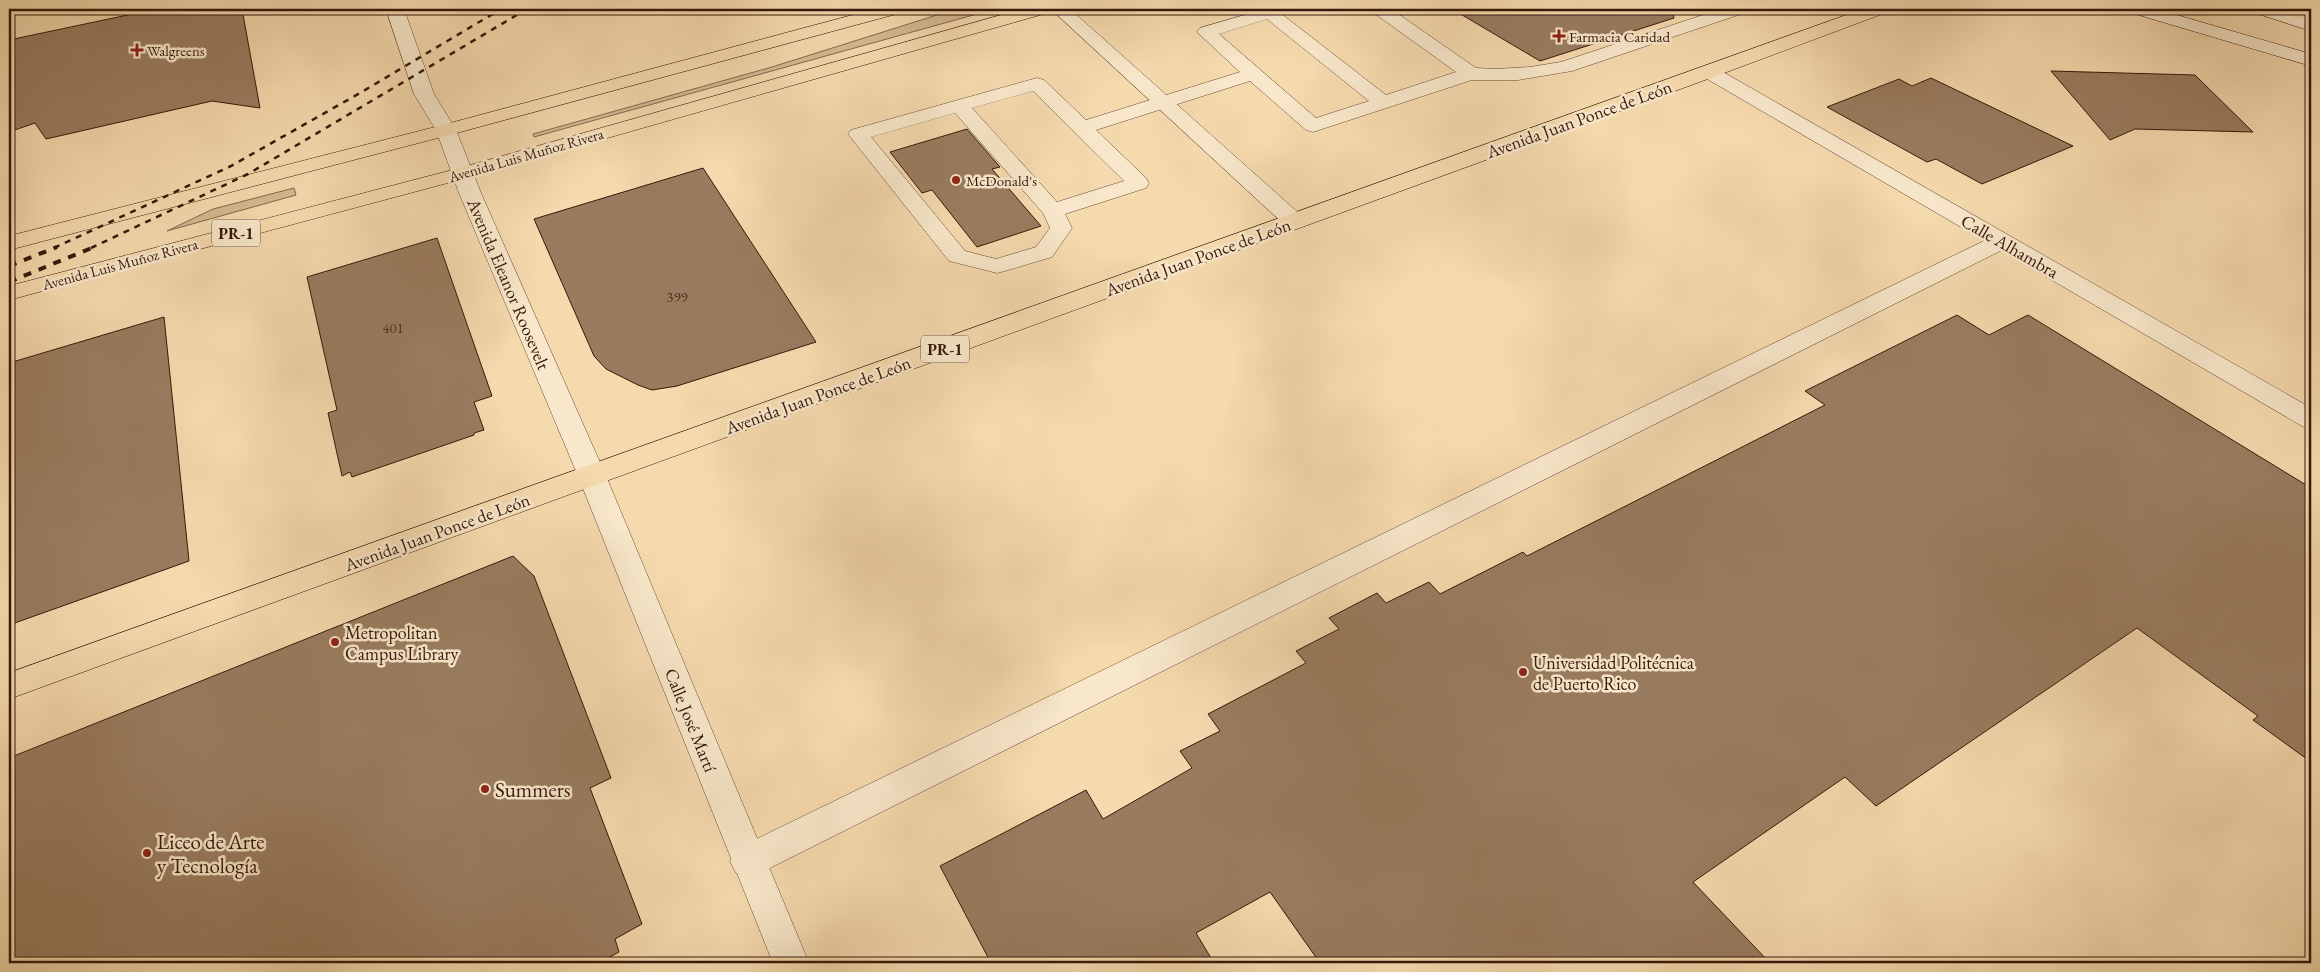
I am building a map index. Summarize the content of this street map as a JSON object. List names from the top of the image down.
{
  "streets": {
    "main road": ["Avenida Juan Ponce de León", "Avenida Luis Muñoz Rivera", "PR-1"],
    "street": ["Calle Alhambra", "Avenida Eleanor Roosevelt", "Calle José Martí"]
  },
  "crossings": [
    ["Avenida Juan Ponce de León", "Calle Alhambra"],
    ["Avenida Juan Ponce de León", "Avenida Eleanor Roosevelt"],
    ["Avenida Juan Ponce de León", "Calle José Martí"],
    ["Avenida Luis Muñoz Rivera", "Avenida Eleanor Roosevelt"],
    ["Avenida Eleanor Roosevelt", "Calle José Martí"]
  ],
  "places": {
    "health": ["Farmacia Caridad", "Walgreens"],
    "other": [
      "McDonald's",
      "Metropolitan Campus Library",
      "Universidad Politécnica de Puerto Rico",
      "Summers",
      "Liceo de Arte y Tecnología"
    ]
  },
  "house_numbers": ["399", "401"]
}
